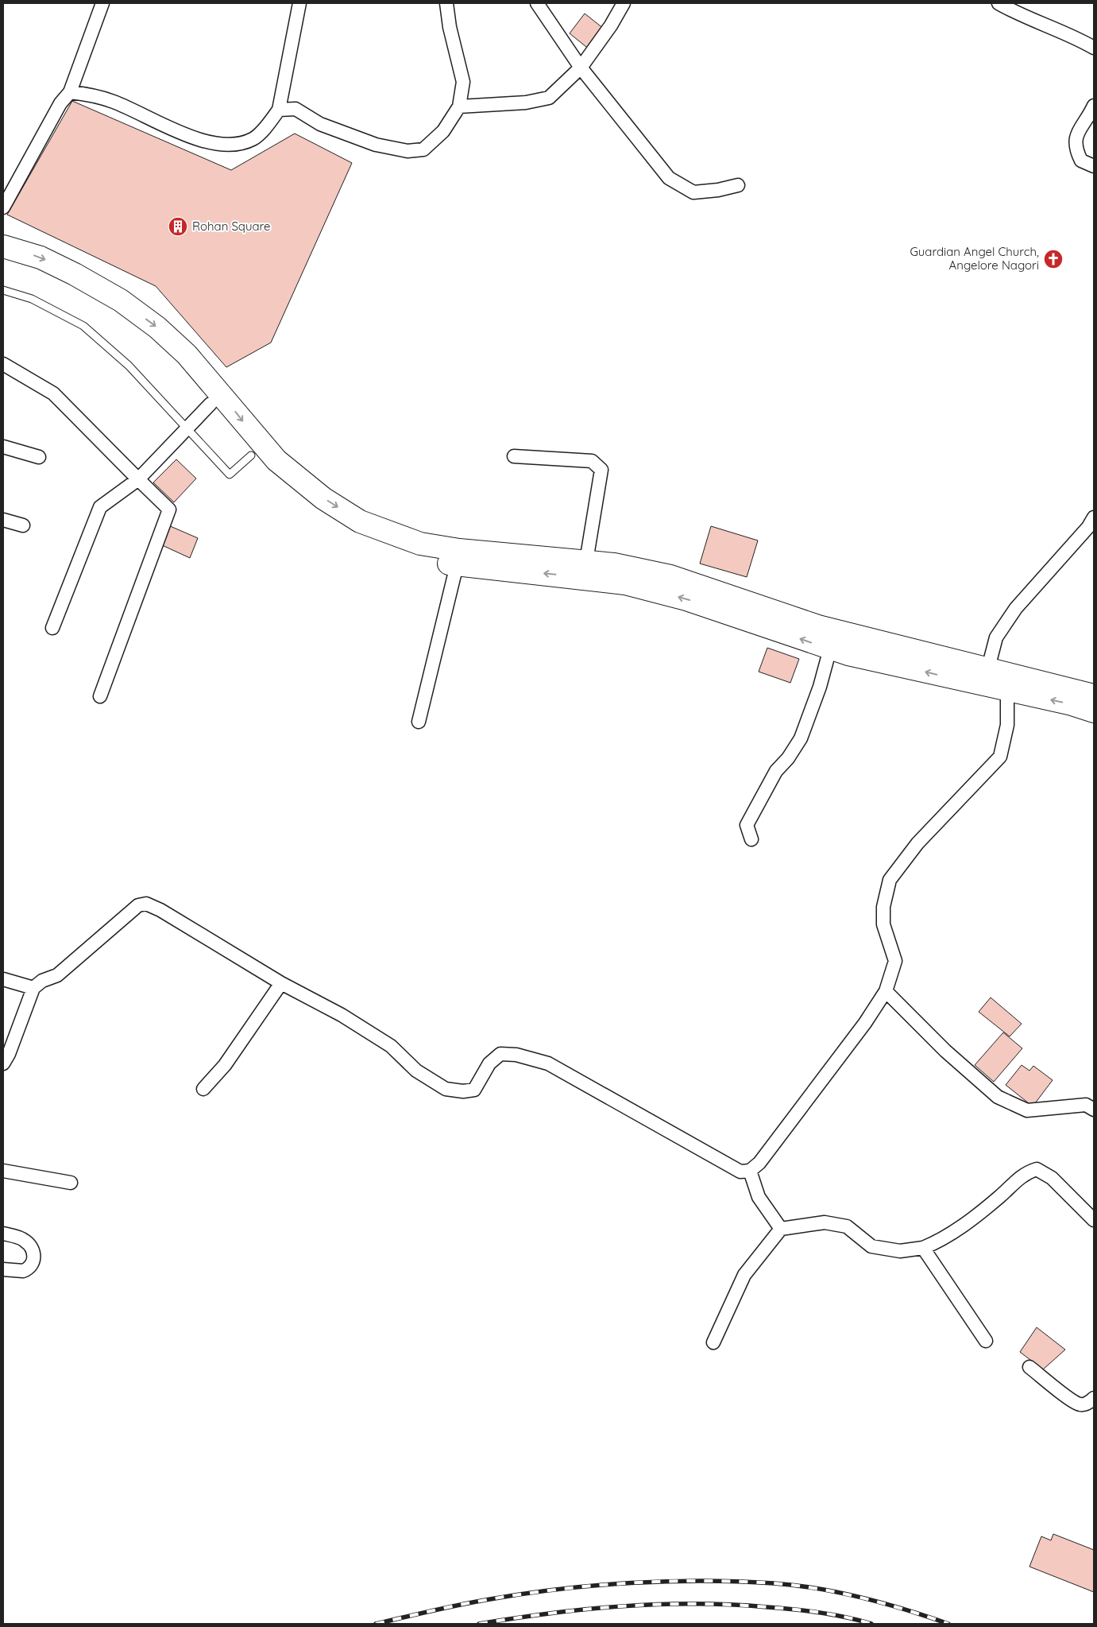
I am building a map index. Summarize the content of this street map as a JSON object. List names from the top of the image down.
{
  "places": {
    "building": ["Rohan Square"],
    "church": ["Guardian Angel Church, Angelore Nagori"]
  }
}
